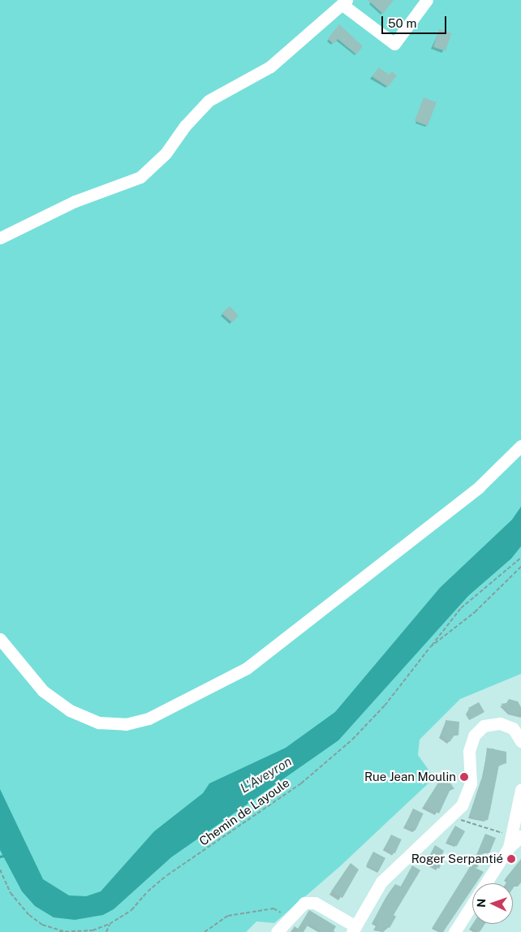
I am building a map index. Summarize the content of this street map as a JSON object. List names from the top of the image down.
{
  "streets": {
    "path": ["Chemin de Layoule"]
  },
  "water": ["L'Aveyron"],
  "places": ["Rue Jean Moulin", "Roger Serpantié"],
  "scale_bar": "50 m",
  "north": "left"
}
